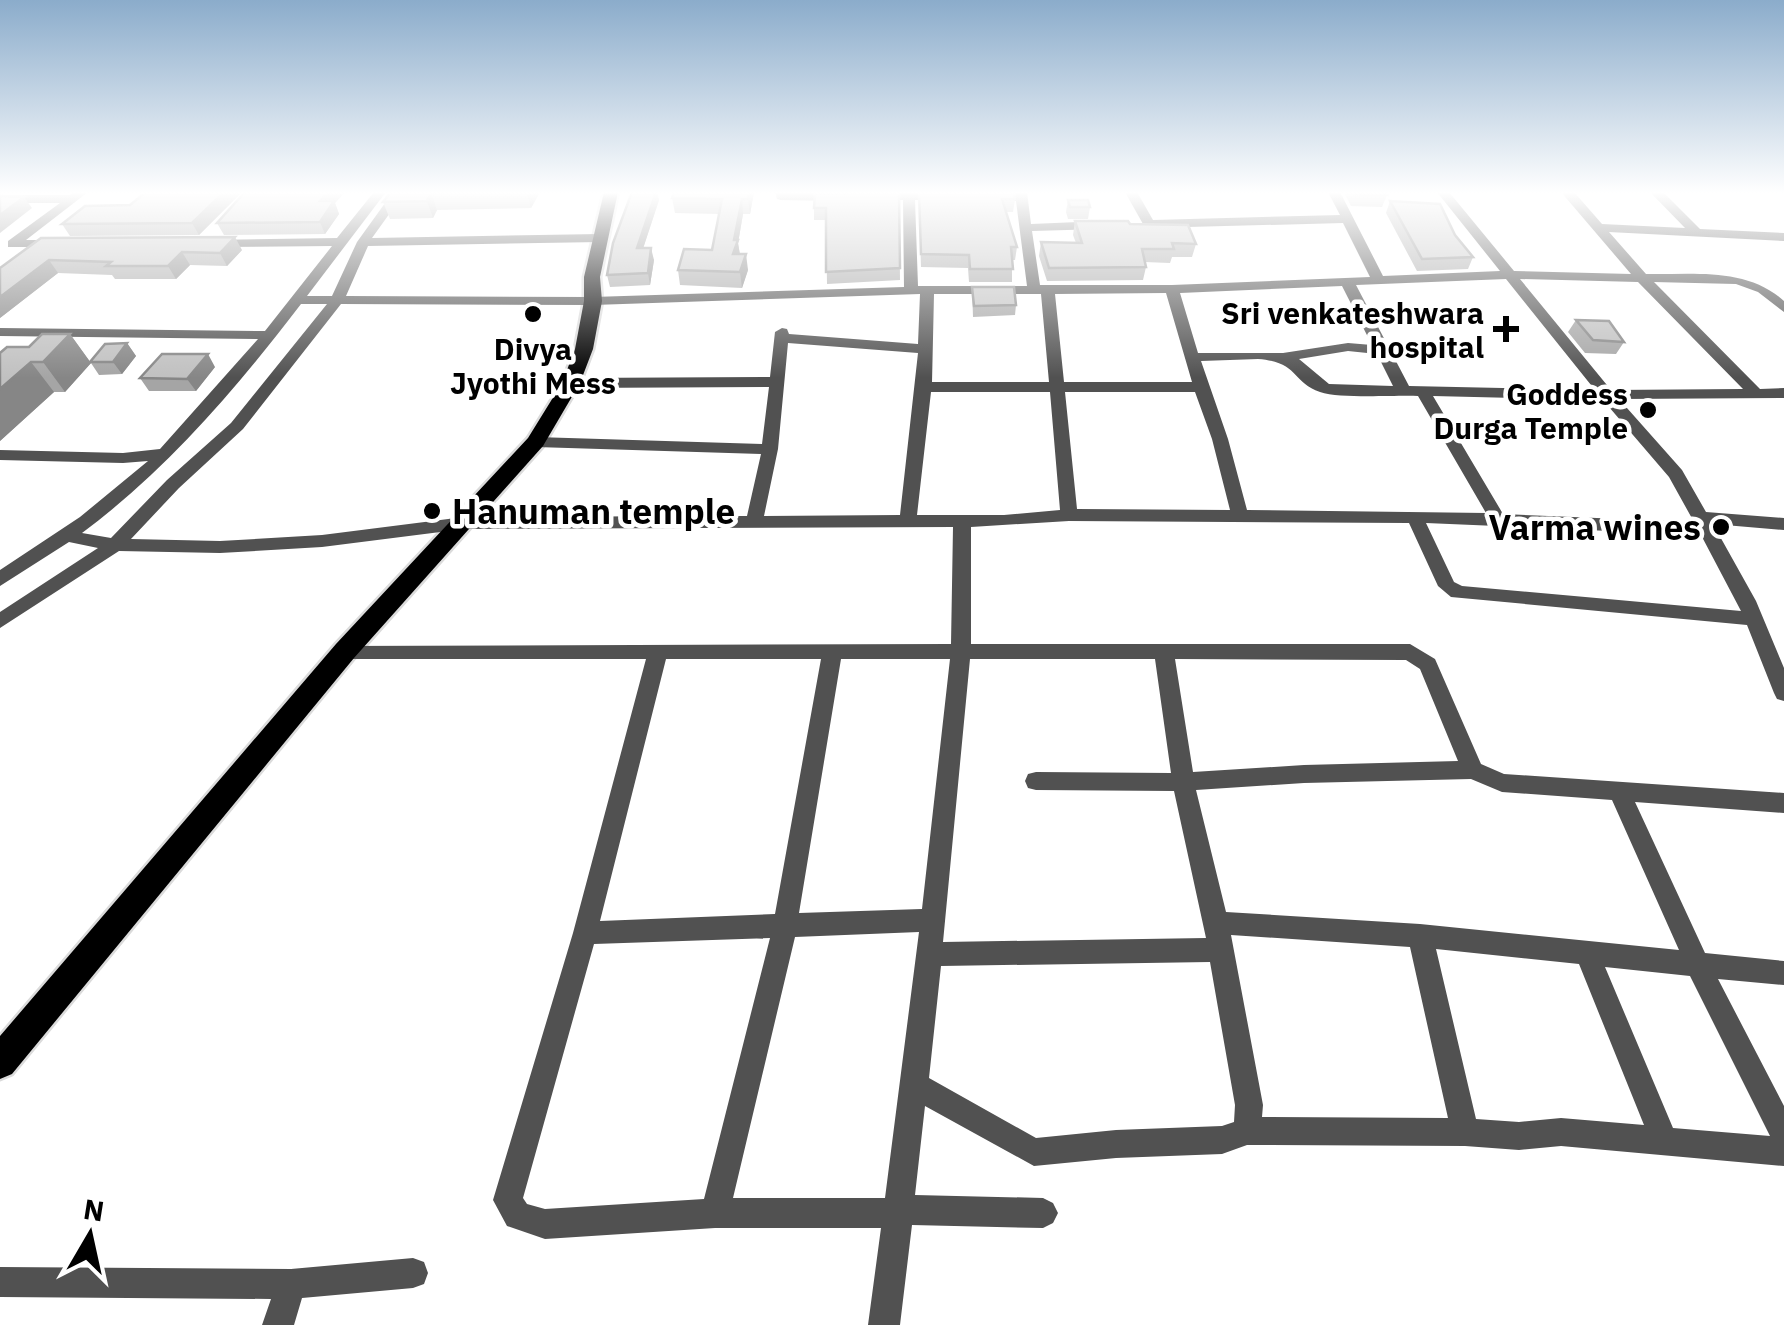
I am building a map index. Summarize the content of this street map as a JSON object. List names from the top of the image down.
{
  "places": {
    "other": [
      "Divya Jyothi Mess",
      "Goddess Durga Temple",
      "Hanuman temple",
      "Varma wines"
    ],
    "health": ["Sri venkateshwara hospital"]
  },
  "north": "top"
}
